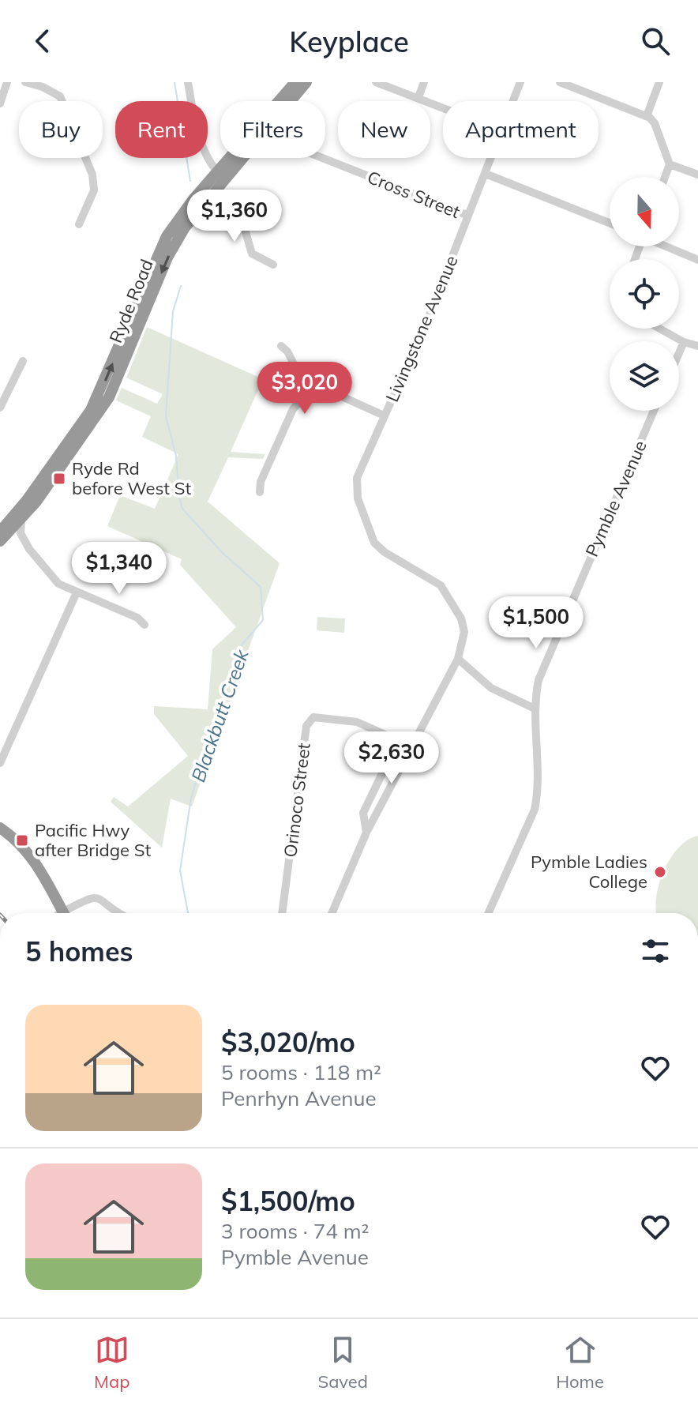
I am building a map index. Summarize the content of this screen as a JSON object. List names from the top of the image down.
{
  "streets": {
    "highway": ["Ryde Road"],
    "street": [
      "Cross Street",
      "Livingstone Avenue",
      "Pymble Avenue",
      "Orinoco Street"
    ]
  },
  "crossings": [
    ["Cross Street", "Livingstone Avenue"],
    ["Livingstone Avenue", "Orinoco Street"]
  ],
  "water": ["Blackbutt Creek"],
  "places": {
    "transit": ["Ryde Rd before West St", "Pacific Hwy after Bridge St"],
    "other": ["Pymble Ladies College"]
  },
  "north": "bottom",
  "page": {
    "header": "Keyplace",
    "chip": [
      "Buy",
      "Rent",
      "Filters",
      "New",
      "Apartment"
    ],
    "price": [
      "$1,360",
      "$3,020",
      "$1,340",
      "$1,500",
      "$2,630"
    ],
    "heading": "5 homes",
    "list": [
      {
        "name": "$3,020/mo",
        "note": "5 rooms · 118 m² · Penrhyn Avenue"
      },
      {
        "name": "$1,500/mo",
        "note": "3 rooms · 74 m² · Pymble Avenue"
      }
    ],
    "tabs": ["Map", "Saved", "Home"]
  }
}
